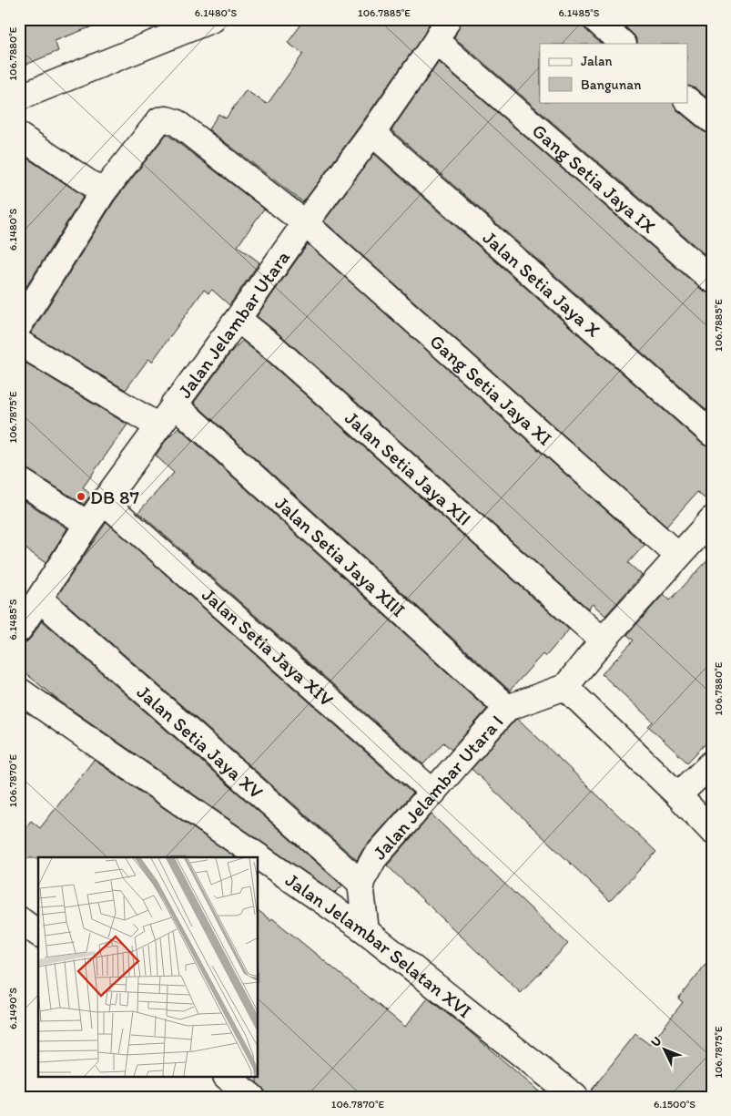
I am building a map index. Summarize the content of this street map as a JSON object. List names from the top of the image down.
{
  "streets": {
    "street": [
      "Gang Setia Jaya IX",
      "Jalan Setia Jaya X",
      "Jalan Jelambar Utara",
      "Gang Setia Jaya XI",
      "Jalan Setia Jaya XII",
      "Jalan Setia Jaya XIII",
      "Jalan Setia Jaya XIV",
      "Jalan Setia Jaya XV",
      "Jalan Jelambar Utara I",
      "Jalan Jelambar Selatan XVI"
    ]
  },
  "crossings": [
    ["Gang Setia Jaya IX", "Jalan Jelambar Utara"],
    ["Jalan Setia Jaya X", "Jalan Jelambar Utara"],
    ["Jalan Jelambar Utara", "Gang Setia Jaya XI"],
    ["Jalan Jelambar Utara", "Jalan Setia Jaya XII"],
    ["Jalan Jelambar Utara", "Jalan Setia Jaya XIII"],
    ["Jalan Jelambar Utara", "Jalan Setia Jaya XIV"],
    ["Jalan Jelambar Utara", "Jalan Setia Jaya XV"],
    ["Jalan Setia Jaya XIII", "Jalan Jelambar Utara I"],
    ["Jalan Setia Jaya XIV", "Jalan Jelambar Utara I"],
    ["Jalan Setia Jaya XV", "Jalan Jelambar Utara I"]
  ],
  "places": ["DB 87"],
  "legend": ["Jalan", "Bangunan"],
  "north": "top left",
  "coordinates": [
    "6.1480°S",
    "106.7885°E",
    "6.1485°S",
    "106.7880°E",
    "106.7875°E",
    "106.7870°E",
    "6.1490°S",
    "6.1500°S"
  ]
}
